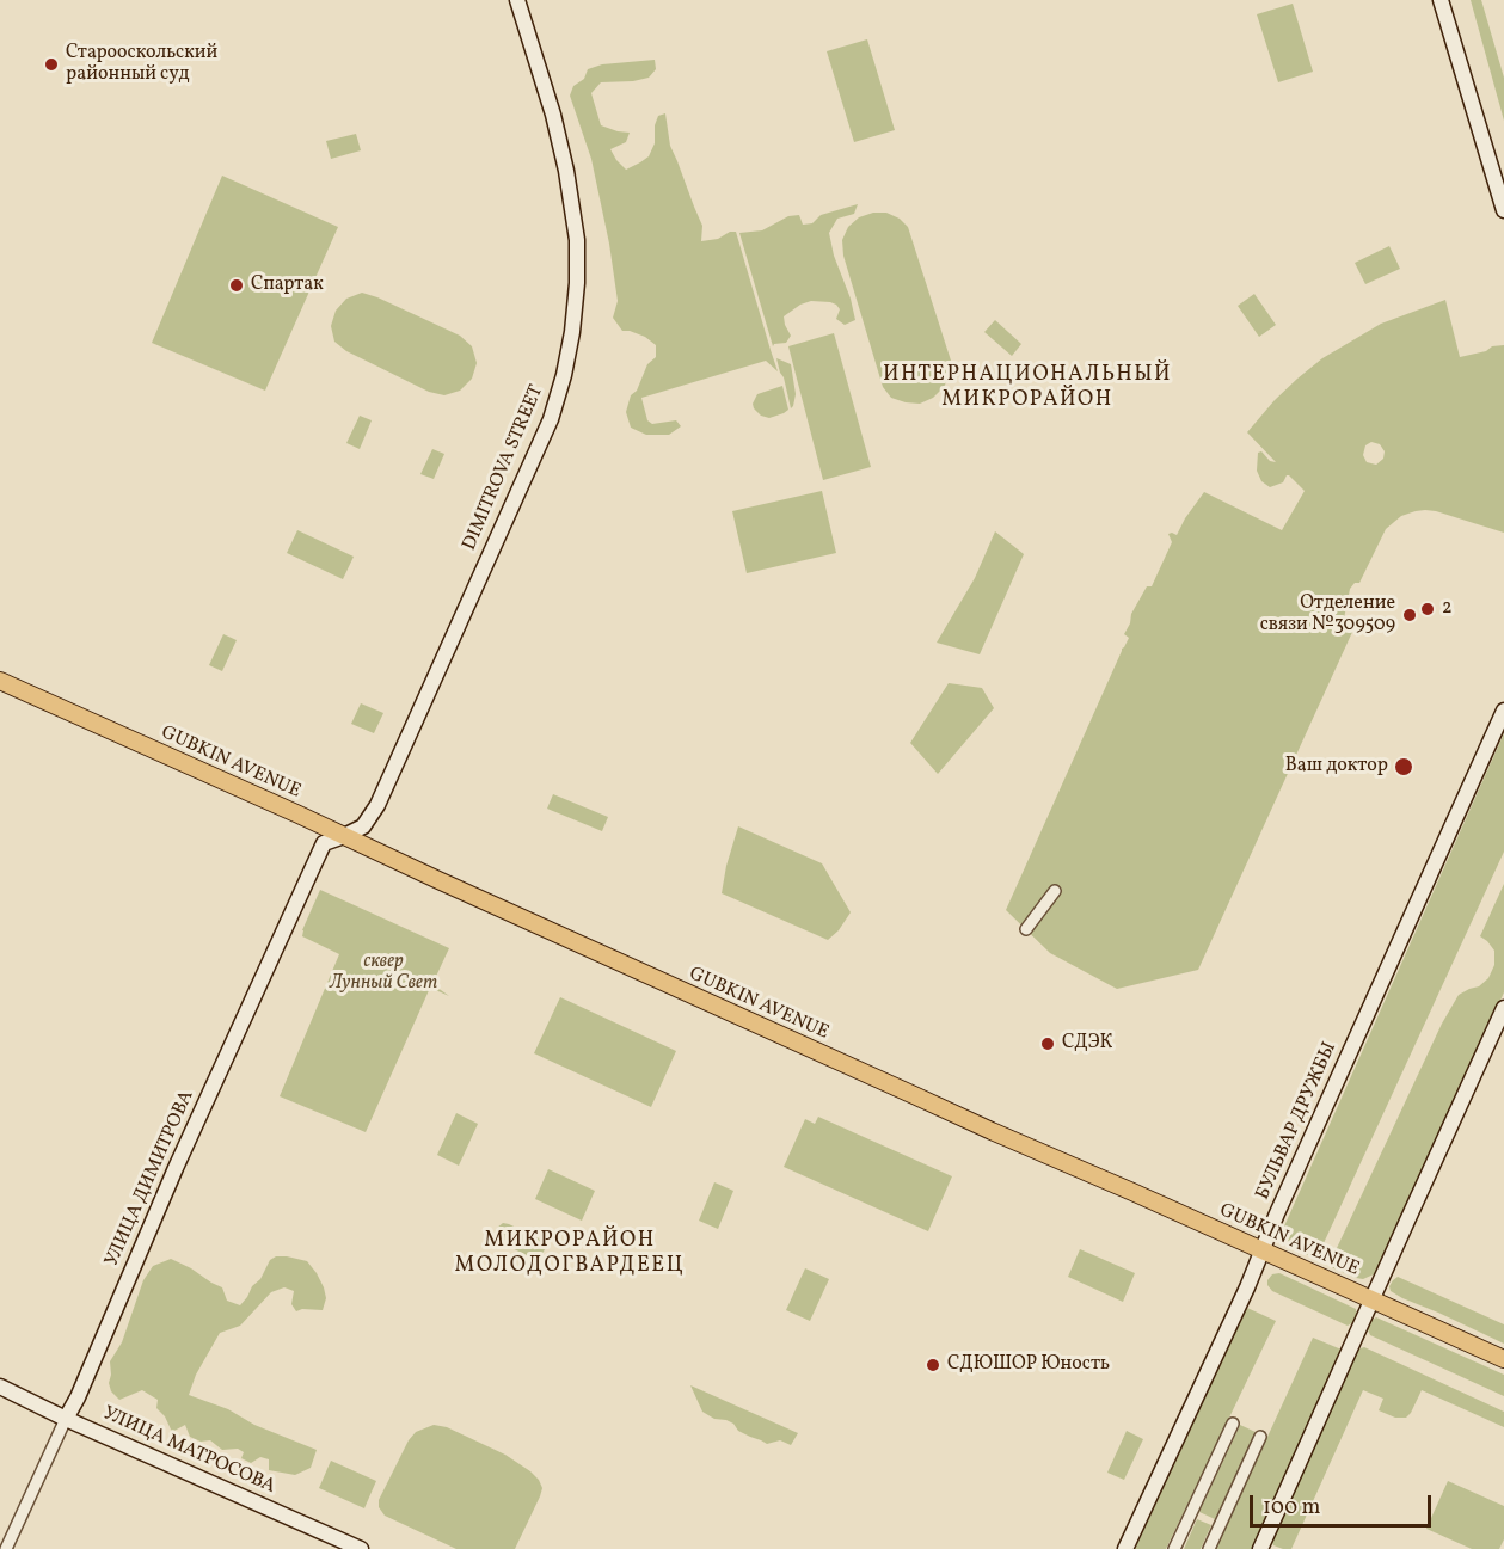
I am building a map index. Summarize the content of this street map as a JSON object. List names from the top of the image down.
{
  "streets": {
    "main road": [
      "DIMITROVA STREET",
      "GUBKIN AVENUE",
      "БУЛЬВАР ДРУЖБЫ",
      "УЛИЦА ДИМИТРОВА",
      "УЛИЦА МАТРОСОВА"
    ]
  },
  "crossings": [
    ["DIMITROVA STREET", "GUBKIN AVENUE"],
    ["DIMITROVA STREET", "УЛИЦА ДИМИТРОВА"],
    ["GUBKIN AVENUE", "БУЛЬВАР ДРУЖБЫ"],
    ["GUBKIN AVENUE", "УЛИЦА ДИМИТРОВА"],
    ["УЛИЦА ДИМИТРОВА", "УЛИЦА МАТРОСОВА"]
  ],
  "districts": ["ИНТЕРНАЦИОНАЛЬНЫЙ МИКРОРАЙОН", "МИКРОРАЙОН МОЛОДОГВАРДЕЕЦ"],
  "parks": ["сквер Лунный Свет"],
  "places": [
    "Старооскольский районный суд",
    "Спартак",
    "2",
    "Отделение связи №309509",
    "Ваш доктор",
    "СДЭК",
    "СДЮШОР Юность"
  ],
  "scale_bar": "100 m"
}
